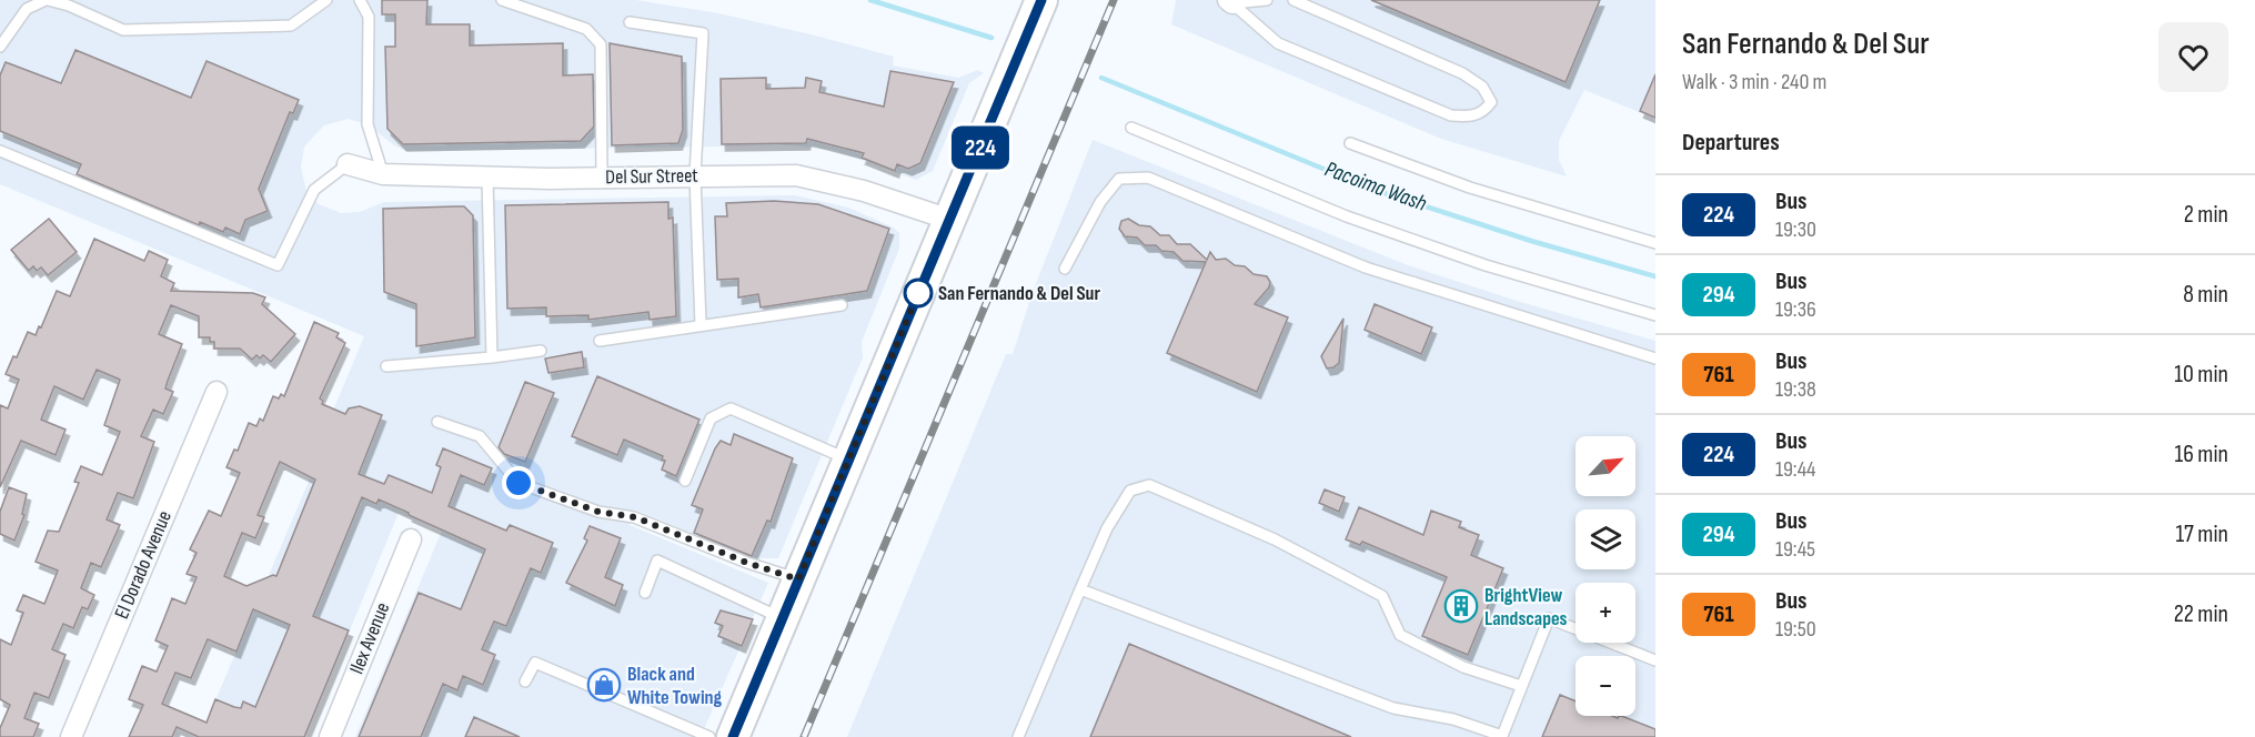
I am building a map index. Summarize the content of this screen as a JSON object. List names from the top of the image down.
{
  "streets": {
    "street": ["Del Sur Street", "El Dorado Avenue", "Ilex Avenue"]
  },
  "water": ["Pacoima Wash"],
  "places": {
    "other": ["San Fernando & Del Sur"],
    "building": ["BrightView Landscapes"],
    "shop": ["Black and White Towing"]
  },
  "lines": ["bus line 224"],
  "north": "top right",
  "page": {
    "on_map": "224",
    "heading": [
      ["San Fernando & Del Sur", "Walk · 3 min · 240 m"],
      "Departures"
    ],
    "list": [
      {
        "mark": "224",
        "name": "Bus",
        "note": "19:30",
        "value": "2 min"
      },
      {
        "mark": "294",
        "name": "Bus",
        "note": "19:36",
        "value": "8 min"
      },
      {
        "mark": "761",
        "name": "Bus",
        "note": "19:38",
        "value": "10 min"
      },
      {
        "mark": "224",
        "name": "Bus",
        "note": "19:44",
        "value": "16 min"
      },
      {
        "mark": "294",
        "name": "Bus",
        "note": "19:45",
        "value": "17 min"
      },
      {
        "mark": "761",
        "name": "Bus",
        "note": "19:50",
        "value": "22 min"
      }
    ],
    "map_buttons": ["+", "−"]
  }
}
